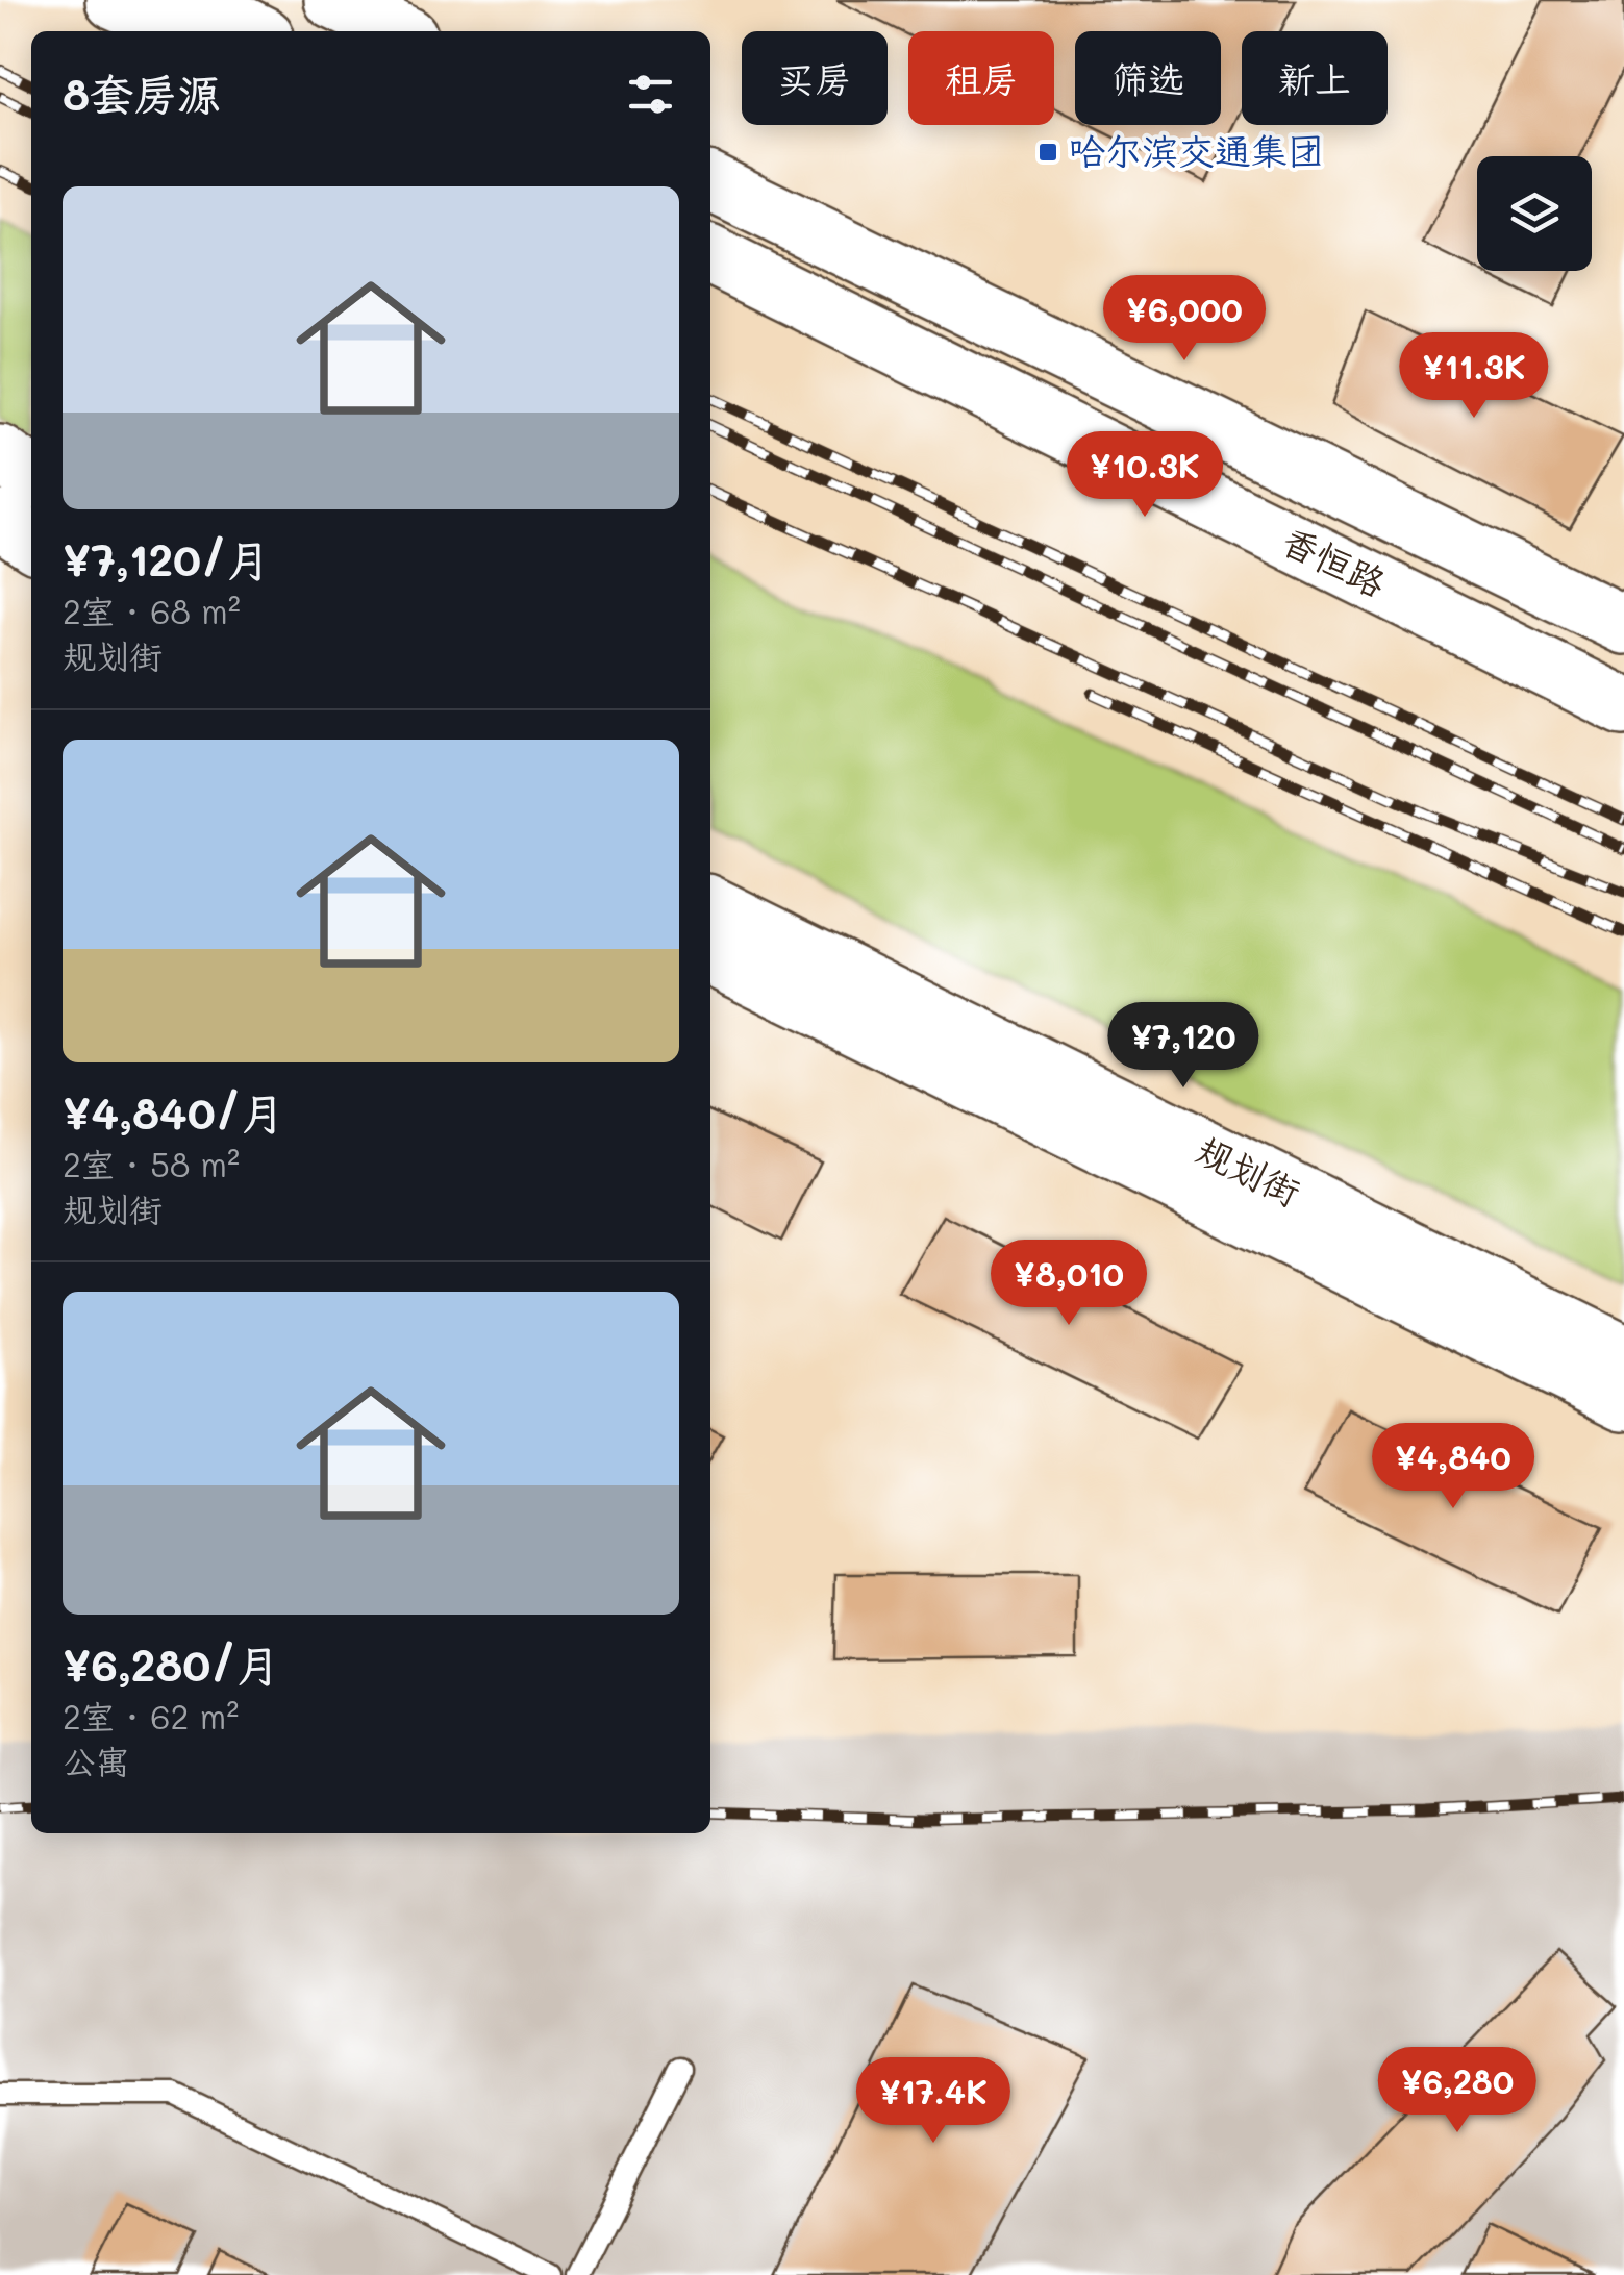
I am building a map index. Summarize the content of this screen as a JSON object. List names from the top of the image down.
{
  "streets": {
    "main road": ["香恒路", "规划街"]
  },
  "places": {
    "transit": ["哈尔滨交通集团"]
  },
  "page": {
    "chip": [
      "买房",
      "租房",
      "筛选",
      "新上"
    ],
    "heading": "8套房源",
    "list": [
      {
        "name": "¥7,120/月",
        "note": "2室 · 68 m² · 规划街"
      },
      {
        "name": "¥4,840/月",
        "note": "2室 · 58 m² · 规划街"
      },
      {
        "name": "¥6,280/月",
        "note": "2室 · 62 m² · 公寓"
      }
    ],
    "price": [
      "¥6,000",
      "¥11.3K",
      "¥10.3K",
      "¥7,120",
      "¥8,010",
      "¥4,840",
      "¥6,280",
      "¥17.4K"
    ]
  }
}
